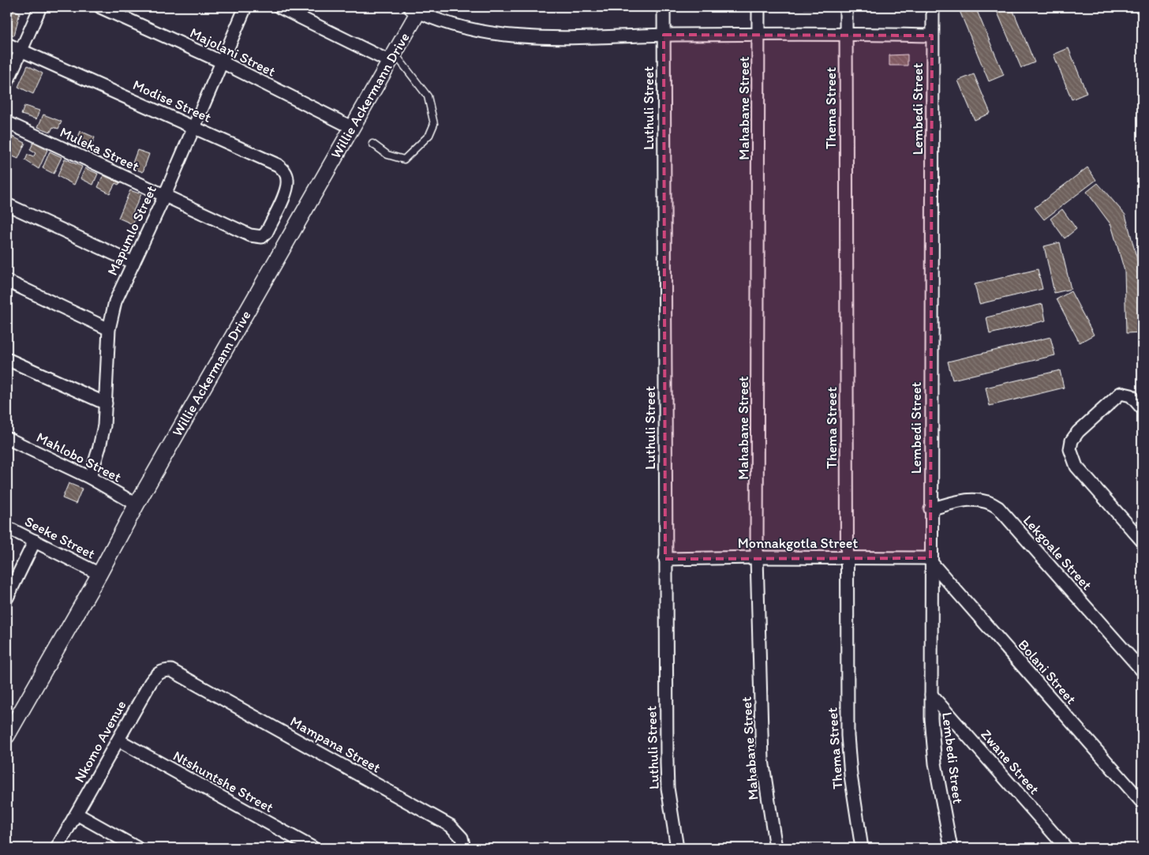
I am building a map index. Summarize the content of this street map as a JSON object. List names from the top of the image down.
{
  "streets": {
    "street": [
      "Majolani Street",
      "Willie Ackermann Drive",
      "Modise Street",
      "Luthuli Street",
      "Mahabane Street",
      "Thema Street",
      "Lembedi Street",
      "Muleka Street",
      "Mapumlo Street",
      "Mahlobo Street",
      "Seeke Street",
      "Monnakgotla Street",
      "Lekgoale Street",
      "Bolani Street",
      "Nkomo Avenue",
      "Mampana Street",
      "Zwane Street",
      "Ntshuntshe Street"
    ]
  },
  "crossings": [
    ["Majolani Street", "Willie Ackermann Drive"],
    ["Majolani Street", "Mapumlo Street"],
    ["Willie Ackermann Drive", "Mahlobo Street"],
    ["Willie Ackermann Drive", "Seeke Street"],
    ["Modise Street", "Muleka Street"],
    ["Modise Street", "Mapumlo Street"],
    ["Luthuli Street", "Monnakgotla Street"],
    ["Mahabane Street", "Monnakgotla Street"],
    ["Thema Street", "Monnakgotla Street"],
    ["Lembedi Street", "Monnakgotla Street"],
    ["Lembedi Street", "Lekgoale Street"],
    ["Lembedi Street", "Bolani Street"],
    ["Lembedi Street", "Zwane Street"],
    ["Muleka Street", "Mapumlo Street"],
    ["Mapumlo Street", "Mahlobo Street"],
    ["Monnakgotla Street", "Bolani Street"],
    ["Nkomo Avenue", "Mampana Street"],
    ["Nkomo Avenue", "Ntshuntshe Street"]
  ]
}
